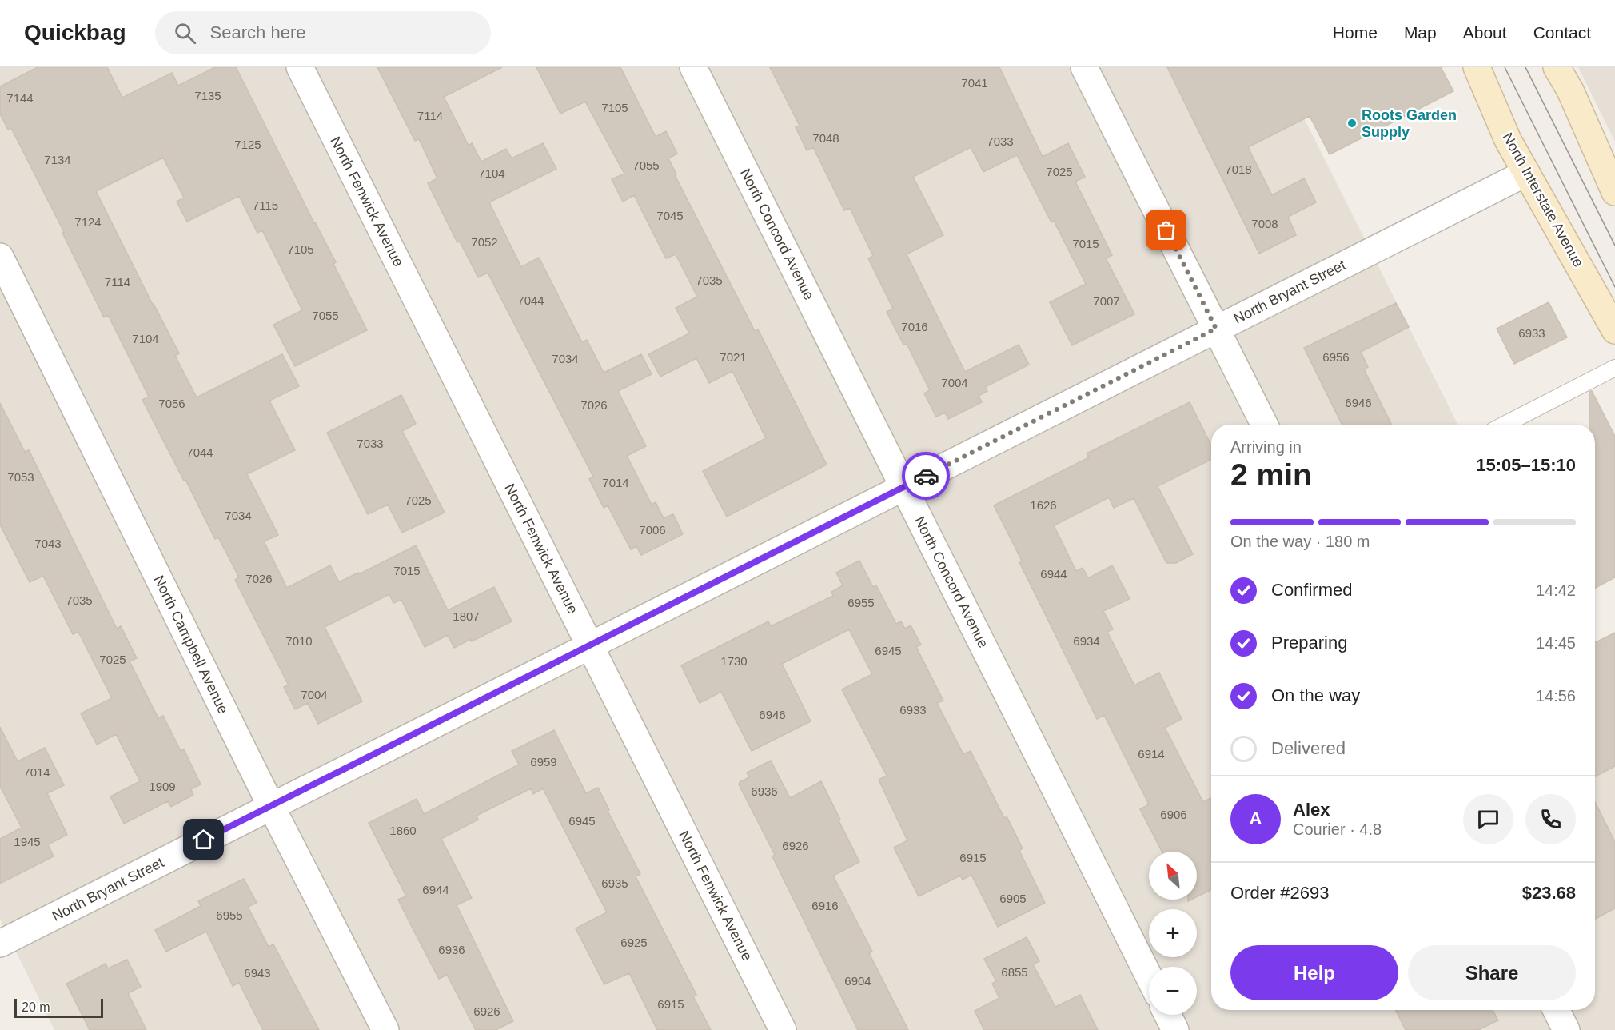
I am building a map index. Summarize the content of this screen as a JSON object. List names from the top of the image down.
{
  "streets": {
    "street": [
      "North Interstate Avenue",
      "North Fenwick Avenue",
      "North Concord Avenue",
      "North Bryant Street",
      "North Campbell Avenue"
    ]
  },
  "crossings": [
    ["North Interstate Avenue", "North Bryant Street"],
    ["North Fenwick Avenue", "North Bryant Street"],
    ["North Concord Avenue", "North Bryant Street"],
    ["North Bryant Street", "North Campbell Avenue"]
  ],
  "places": ["Roots Garden Supply"],
  "house_numbers": [
    "7041",
    "7135",
    "7144",
    "7105",
    "7114",
    "7048",
    "7033",
    "7125",
    "7134",
    "7055",
    "7018",
    "7025",
    "7104",
    "7115",
    "7045",
    "7124",
    "7008",
    "7052",
    "7015",
    "7105",
    "7035",
    "7114",
    "7044",
    "7007",
    "7055",
    "7016",
    "6933",
    "7104",
    "7021",
    "6956",
    "7034",
    "7004",
    "6946",
    "7056",
    "7026",
    "7033",
    "7044",
    "7053",
    "7014",
    "7025",
    "1626",
    "7034",
    "7006",
    "7043",
    "7015",
    "6944",
    "7026",
    "7035",
    "6955",
    "1807",
    "7010",
    "6934",
    "6945",
    "7025",
    "1730",
    "7004",
    "6933",
    "6946",
    "6914",
    "6959",
    "7014",
    "1909",
    "6936",
    "6906",
    "6945",
    "1860",
    "1945",
    "6926",
    "6915",
    "6935",
    "6944",
    "6905",
    "6916",
    "6955",
    "6925",
    "6936",
    "6855",
    "6943",
    "6904",
    "6915",
    "6926"
  ],
  "scale_bar": "20 m",
  "north": "top left",
  "page": {
    "header": "Quickbag",
    "search": "Search here",
    "nav": [
      "Home",
      "Map",
      "About",
      "Contact"
    ],
    "heading": ["2 min", "Arriving in", "15:05–15:10"],
    "panel": [
      "Alex",
      "Courier · 4.8",
      "Order #2693",
      "$23.68"
    ],
    "bar": "On the way · 180 m",
    "list": [
      ["Confirmed", "14:42"],
      ["Preparing", "14:45"],
      ["On the way", "14:56"],
      "Delivered"
    ],
    "round": "A",
    "map_buttons": ["+", "−"],
    "buttons": ["Help", "Share"],
    "scale": "20 m"
  }
}
